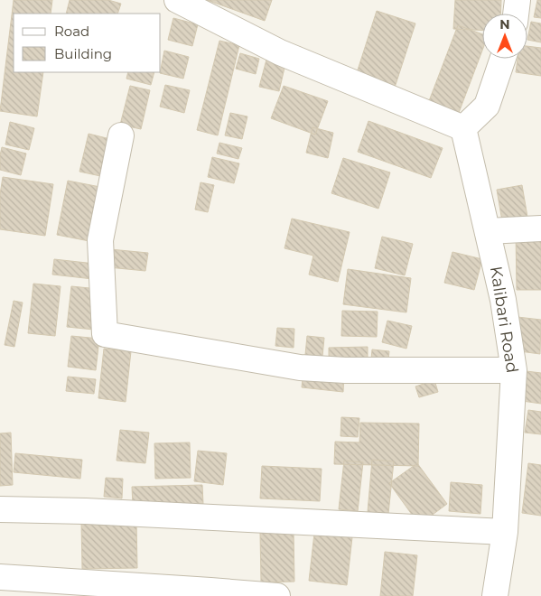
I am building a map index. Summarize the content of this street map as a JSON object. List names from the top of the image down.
{
  "streets": {
    "street": ["Kalibari Road"]
  },
  "legend": ["Road", "Building"],
  "north": "top"
}
